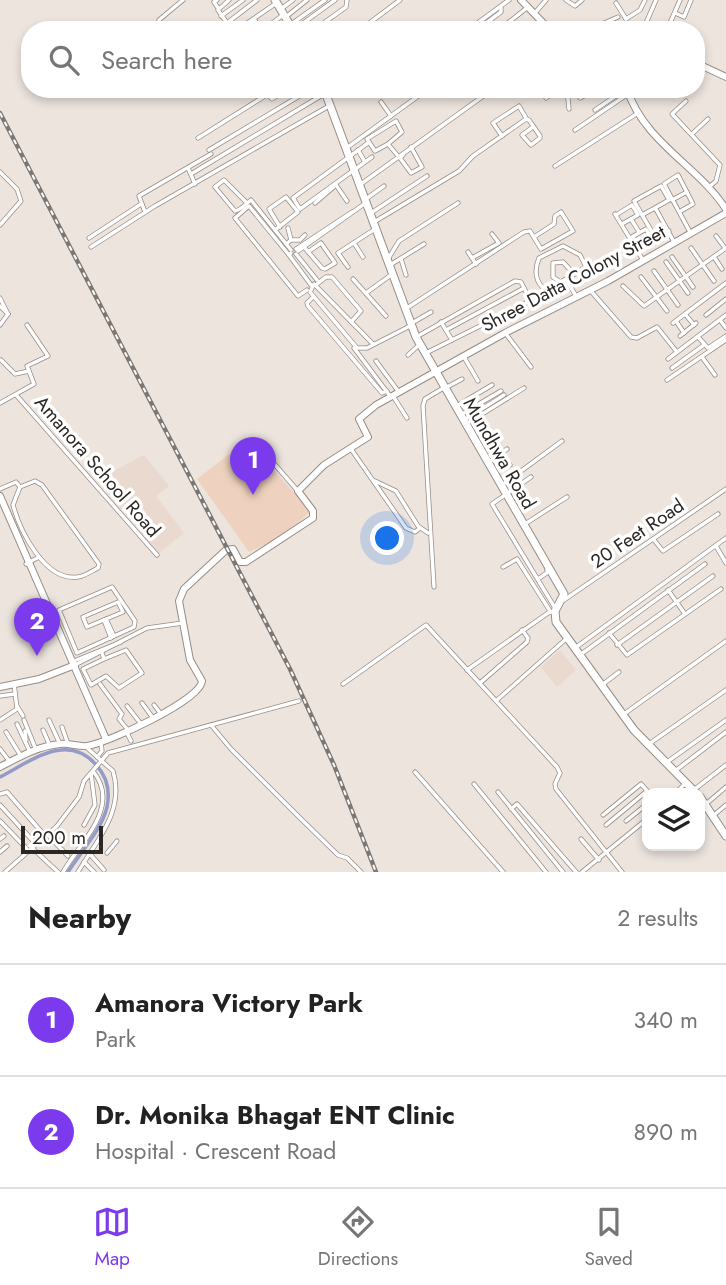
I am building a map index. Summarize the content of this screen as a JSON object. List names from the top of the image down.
{
  "streets": {
    "main road": ["Mundhwa Road"],
    "street": ["Shree Datta Colony Street", "Amanora School Road", "20 Feet Road"]
  },
  "crossings": [
    ["Shree Datta Colony Street", "Mundhwa Road"],
    ["Mundhwa Road", "20 Feet Road"]
  ],
  "scale_bar": "200 m",
  "page": {
    "search": "Search here",
    "pins": ["1", "2"],
    "scale": "200 m",
    "heading": ["Nearby", "2 results"],
    "list": [
      {
        "mark": "1",
        "name": "Amanora Victory Park",
        "note": "Park",
        "value": "340 m"
      },
      {
        "mark": "2",
        "name": "Dr. Monika Bhagat ENT Clinic",
        "note": "Hospital · Crescent Road",
        "value": "890 m"
      }
    ],
    "nav": ["Map", "Directions", "Saved"]
  }
}
